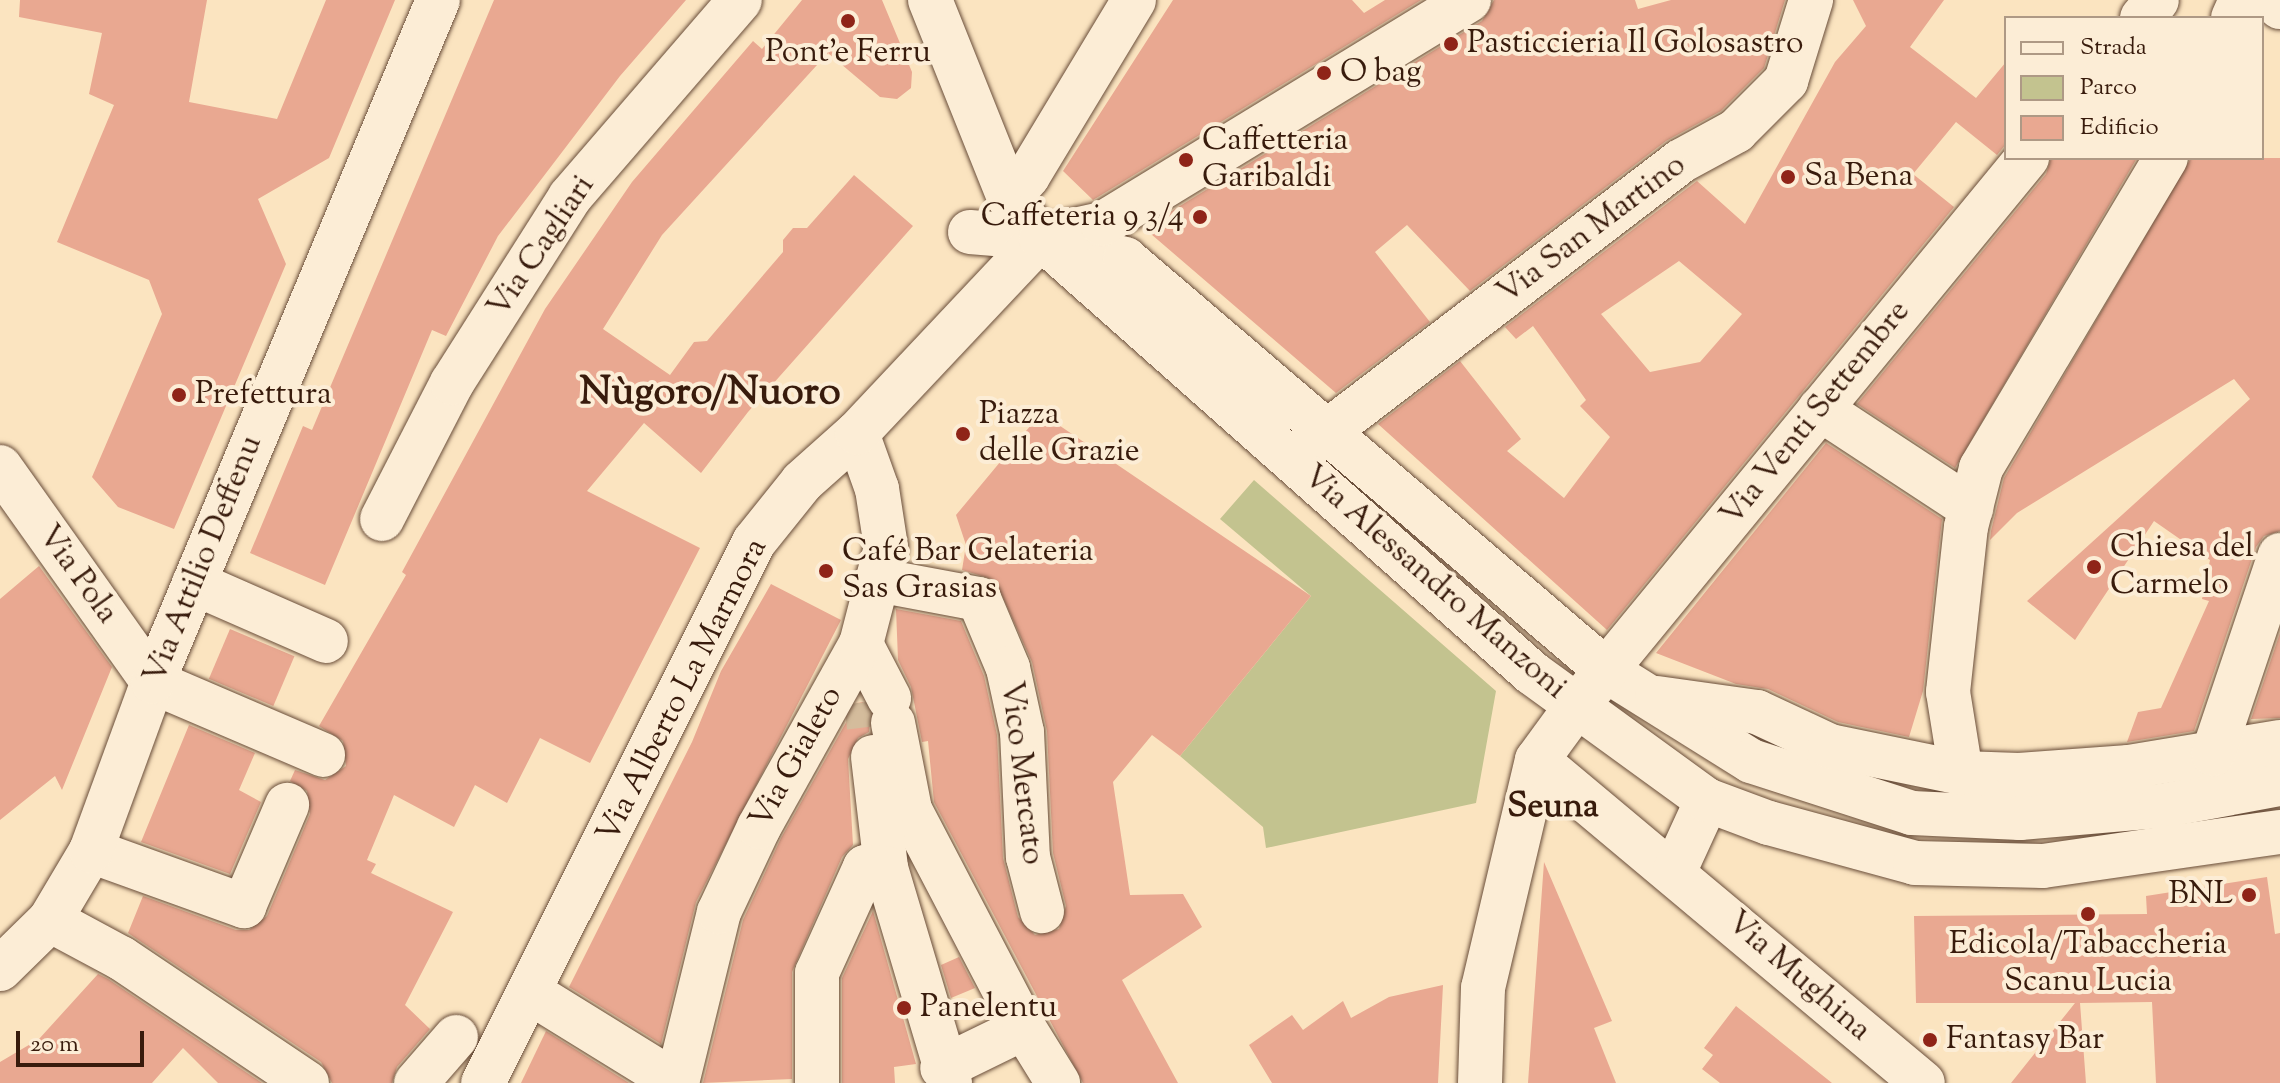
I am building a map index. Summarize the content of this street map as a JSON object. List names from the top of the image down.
{
  "streets": {
    "street": [
      "Via San Martino",
      "Via Cagliari",
      "Via Venti Settembre",
      "Via Attilio Deffenu",
      "Via Pola",
      "Via Alessandro Manzoni",
      "Via Alberto La Marmora",
      "Via Gialeto",
      "Vico Mercato",
      "Via Mughina"
    ]
  },
  "crossings": [
    ["Via San Martino", "Via Alessandro Manzoni"],
    ["Via Venti Settembre", "Via Alessandro Manzoni"],
    ["Via Attilio Deffenu", "Via Pola"],
    ["Via Alessandro Manzoni", "Via Alberto La Marmora"],
    ["Via Alberto La Marmora", "Via Gialeto"],
    ["Via Gialeto", "Vico Mercato"]
  ],
  "districts": ["Nùgoro/Nuoro", "Seuna"],
  "places": [
    "Pont'e Ferru",
    "Pasticcieria Il Golosastro",
    "O bag",
    "Caffetteria Garibaldi",
    "Sa Bena",
    "Caffeteria 9 3/4",
    "Prefettura",
    "Piazza delle Grazie",
    "Chiesa del Carmelo",
    "Café Bar Gelateria Sas Grasias",
    "BNL",
    "Edicola/Tabaccheria Scanu Lucia",
    "Panelentu",
    "Fantasy Bar"
  ],
  "legend": ["Strada", "Parco", "Edificio"],
  "scale_bar": "20 m"
}
